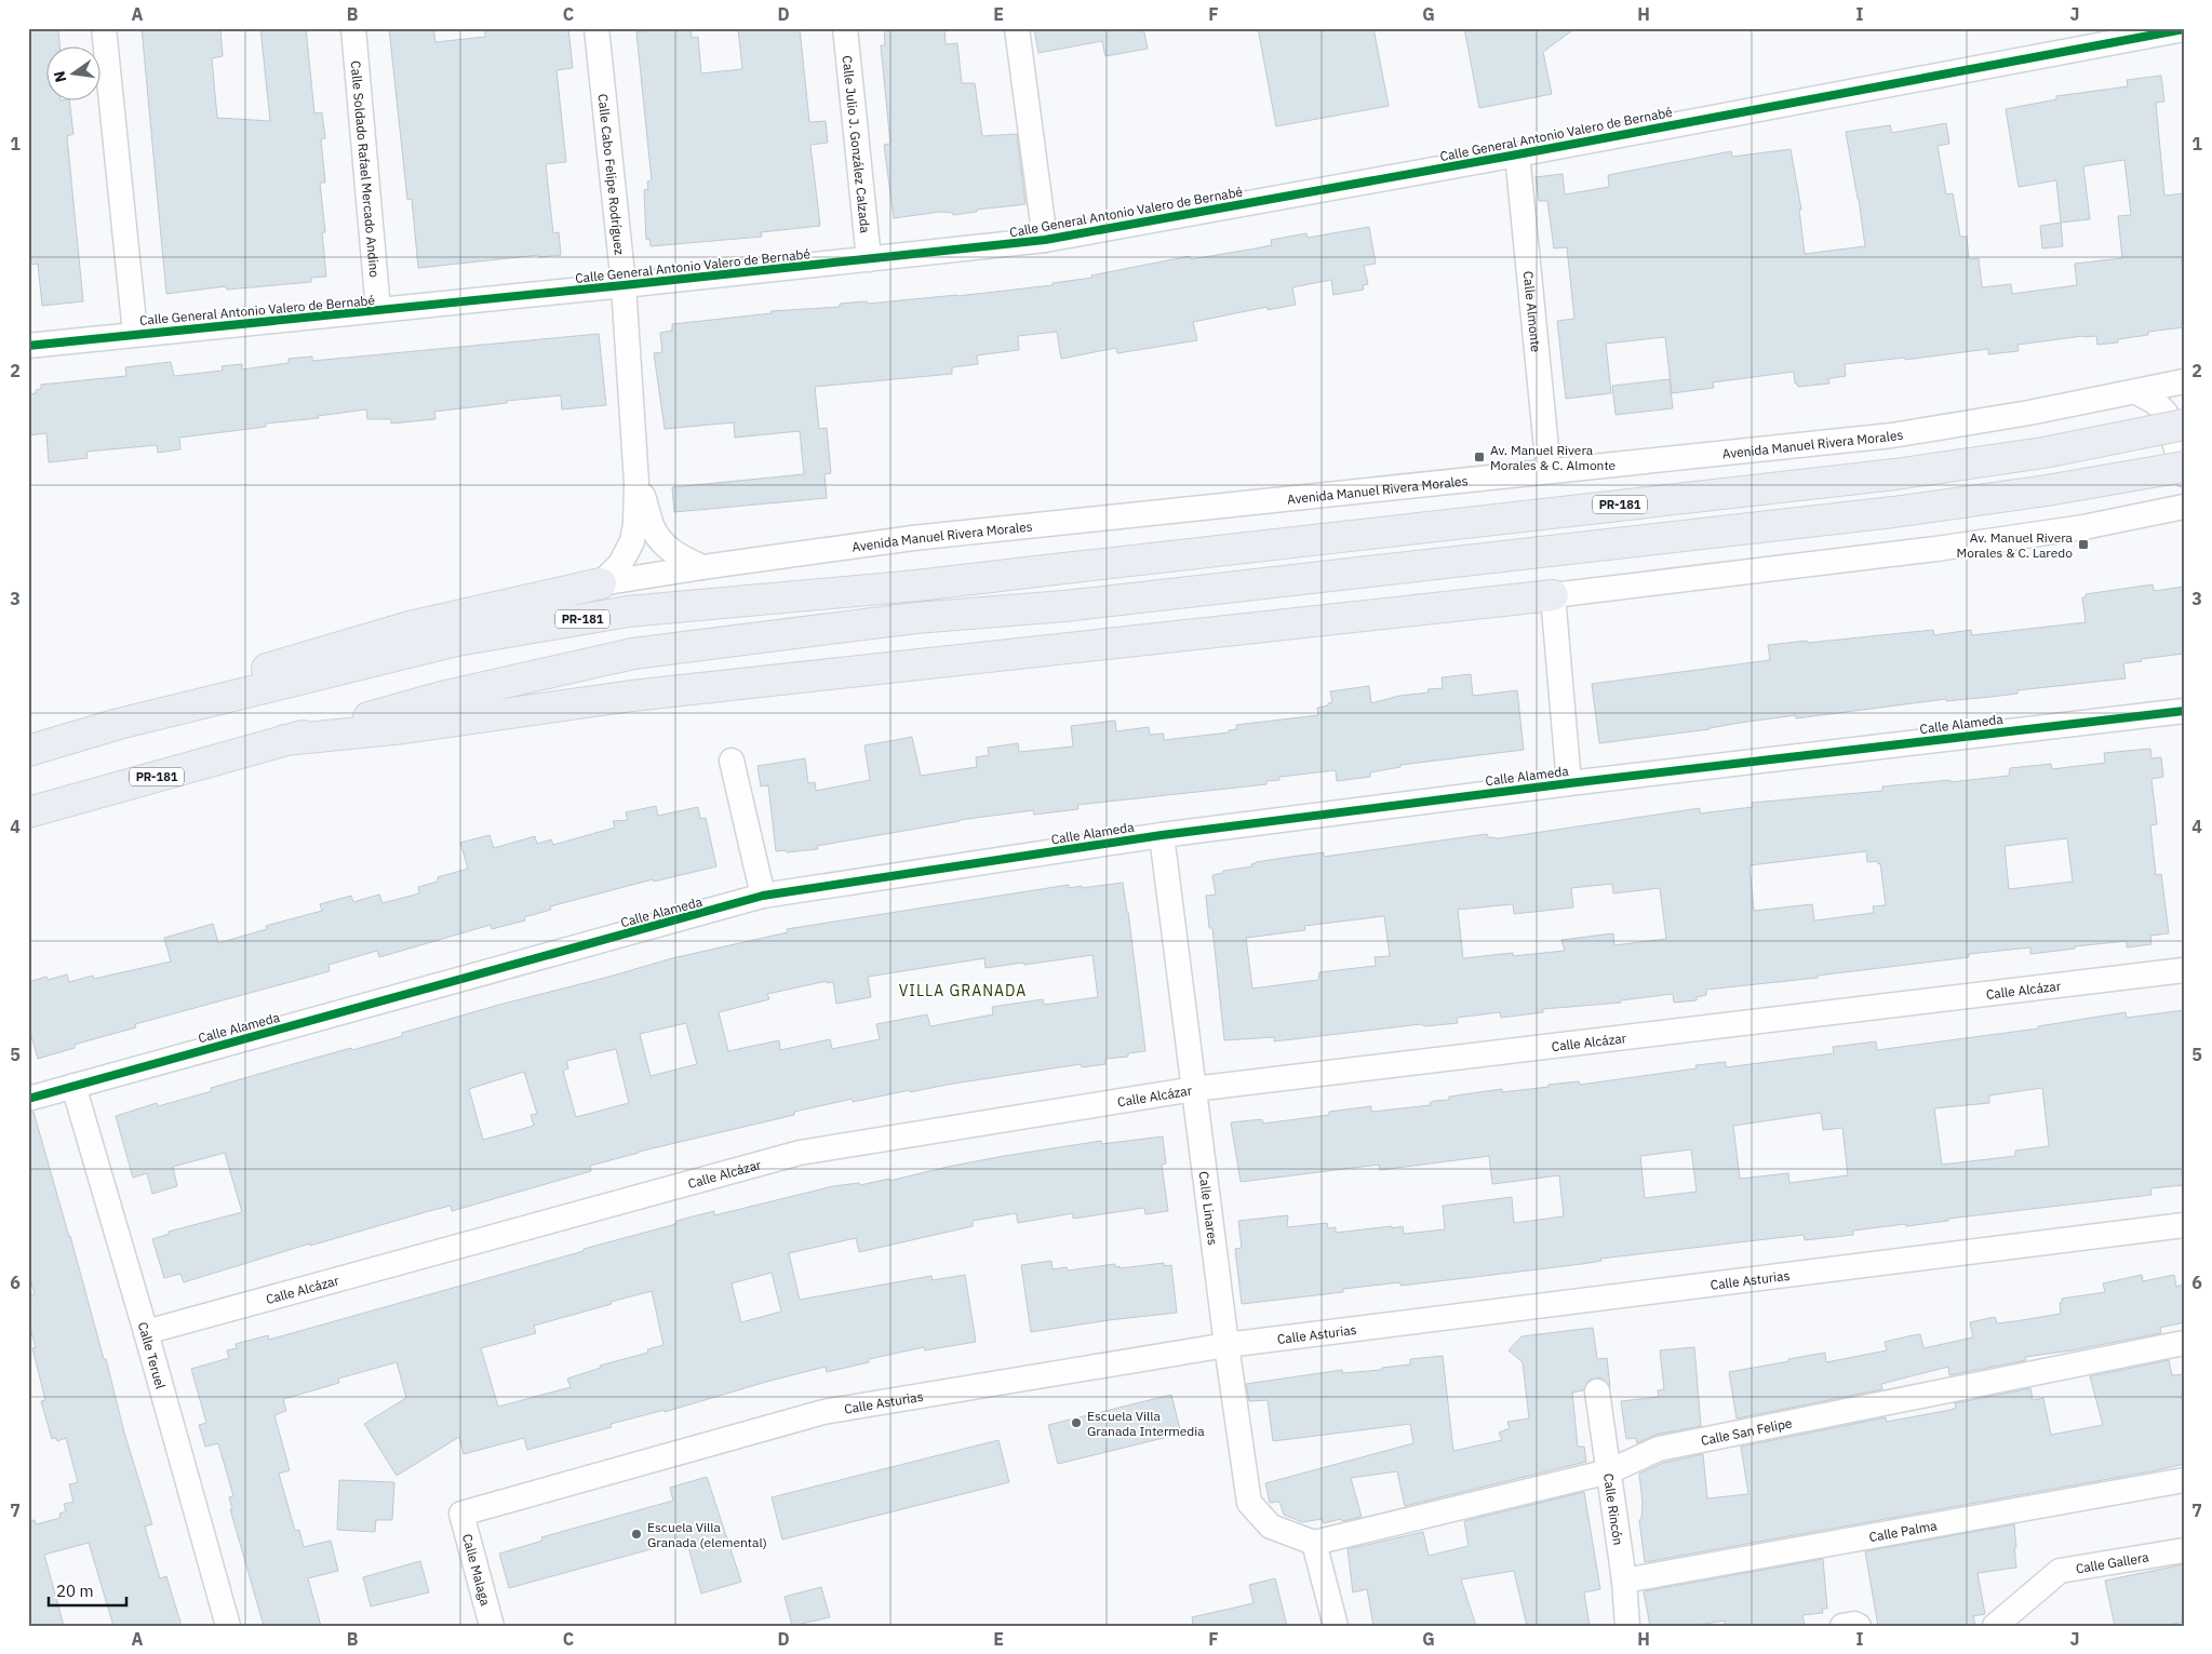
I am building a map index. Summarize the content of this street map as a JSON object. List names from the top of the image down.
{
  "streets": {
    "highway": ["PR-181"],
    "street": [
      "Calle General Antonio Valero de Bernabé",
      "Calle Julio J. González Calzada",
      "Calle Soldado Rafael Mercado Andino",
      "Calle Cabo Felipe Rodríguez",
      "Calle Almonte",
      "Avenida Manuel Rivera Morales",
      "Calle Alameda",
      "Calle Alcázar",
      "Calle Linares",
      "Calle Asturias",
      "Calle Teruel",
      "Calle San Felipe",
      "Calle Rincón",
      "Calle Palma",
      "Calle Gallera",
      "Calle Malaga"
    ]
  },
  "crossings": [
    ["Calle General Antonio Valero de Bernabé", "Calle Julio J. González Calzada"],
    ["Calle General Antonio Valero de Bernabé", "Calle Soldado Rafael Mercado Andino"],
    ["Calle General Antonio Valero de Bernabé", "Calle Cabo Felipe Rodríguez"],
    ["Calle General Antonio Valero de Bernabé", "Calle Almonte"],
    ["Calle Almonte", "Avenida Manuel Rivera Morales"],
    ["Calle Alameda", "Calle Linares"],
    ["Calle Alameda", "Calle Teruel"],
    ["Calle Alcázar", "Calle Linares"],
    ["Calle Alcázar", "Calle Teruel"],
    ["Calle Linares", "Calle Asturias"],
    ["Calle Linares", "Calle San Felipe"],
    ["Calle Asturias", "Calle Malaga"],
    ["Calle San Felipe", "Calle Rincón"],
    ["Calle Rincón", "Calle Palma"]
  ],
  "districts": ["VILLA GRANADA"],
  "places": {
    "transit": ["Av. Manuel Rivera Morales & C. Almonte", "Av. Manuel Rivera Morales & C. Laredo"],
    "other": ["Escuela Villa Granada Intermedia", "Escuela Villa Granada (elemental)"]
  },
  "scale_bar": "20 m",
  "north": "left",
  "grid": {
    "columns": [
      "A",
      "B",
      "C",
      "D",
      "E",
      "F",
      "G",
      "H",
      "I",
      "J"
    ],
    "rows": [
      "1",
      "2",
      "3",
      "4",
      "5",
      "6",
      "7"
    ]
  }
}
